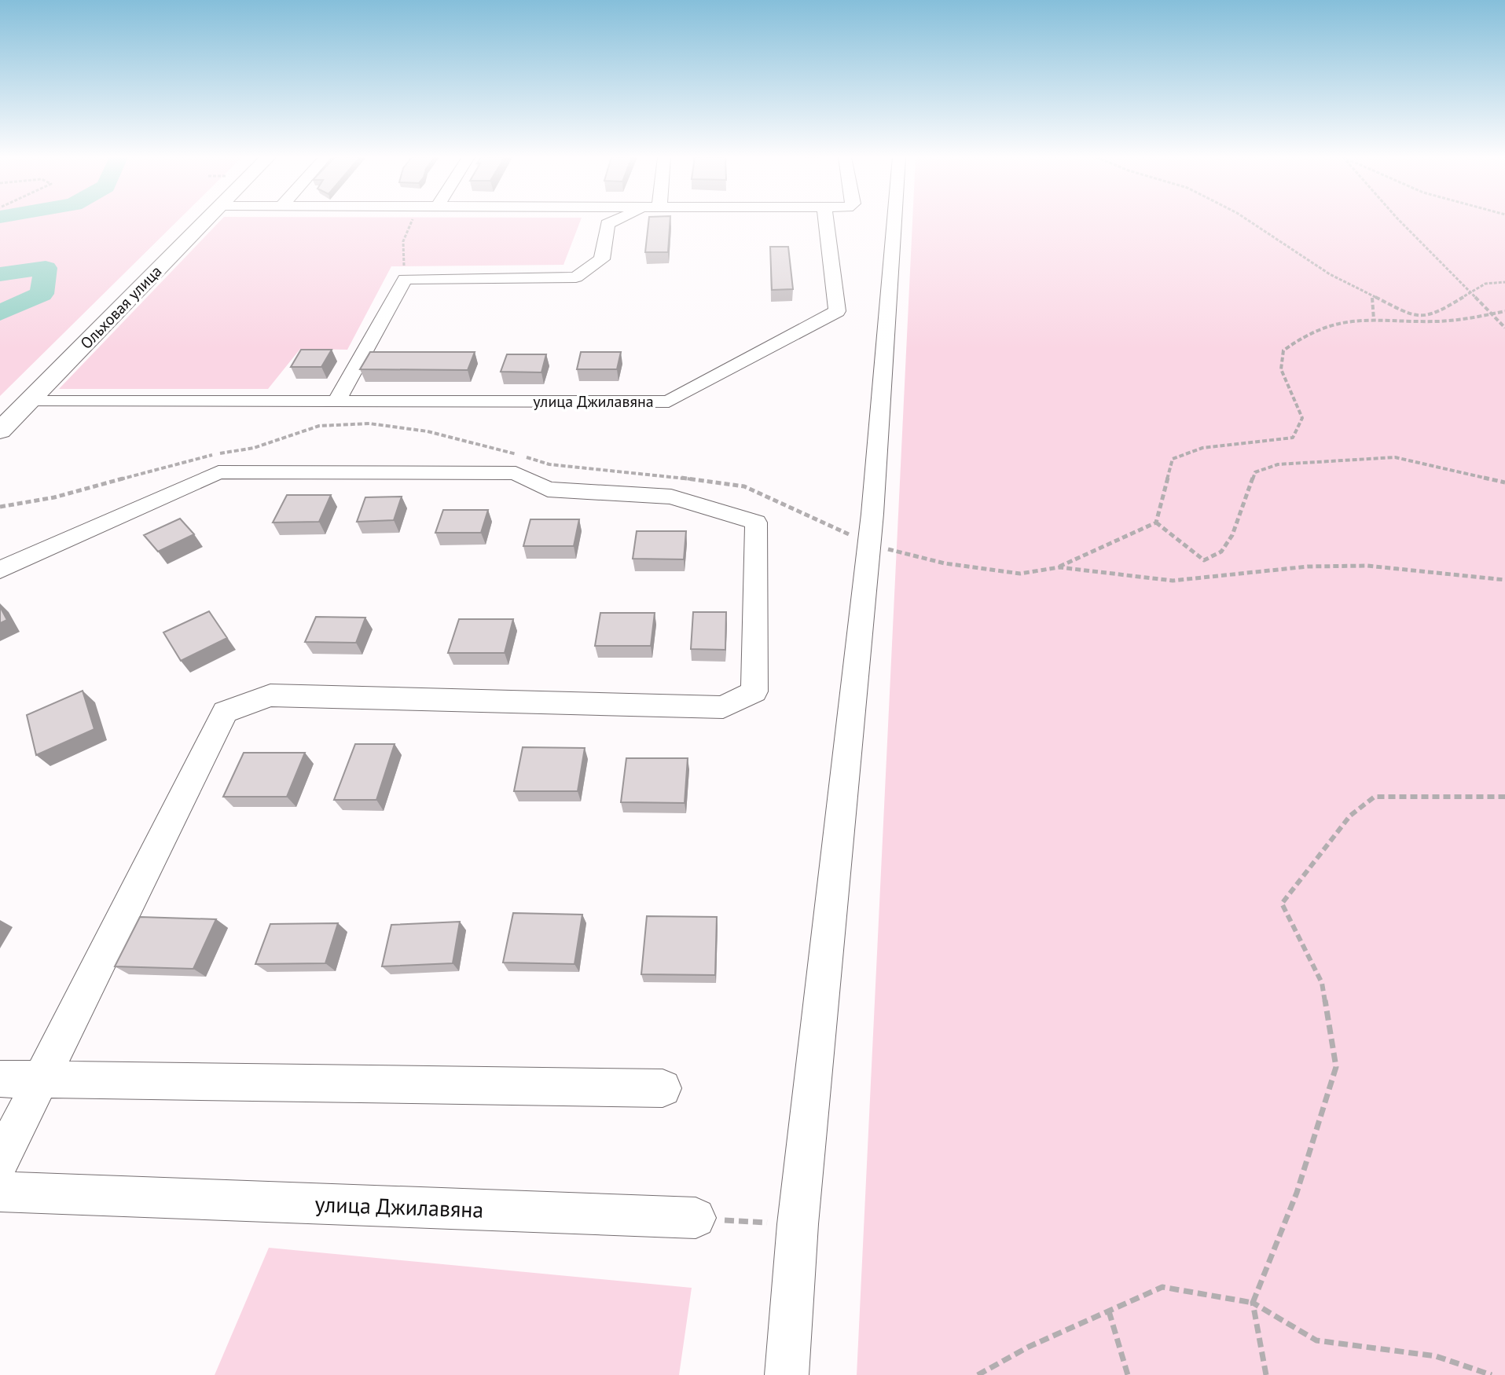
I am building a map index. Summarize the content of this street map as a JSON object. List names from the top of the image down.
{
  "streets": {
    "main road": ["Ольховая улица"],
    "street": ["улица Джилавяна"]
  },
  "crossings": [
    ["Ольховая улица", "улица Джилавяна"]
  ]
}
